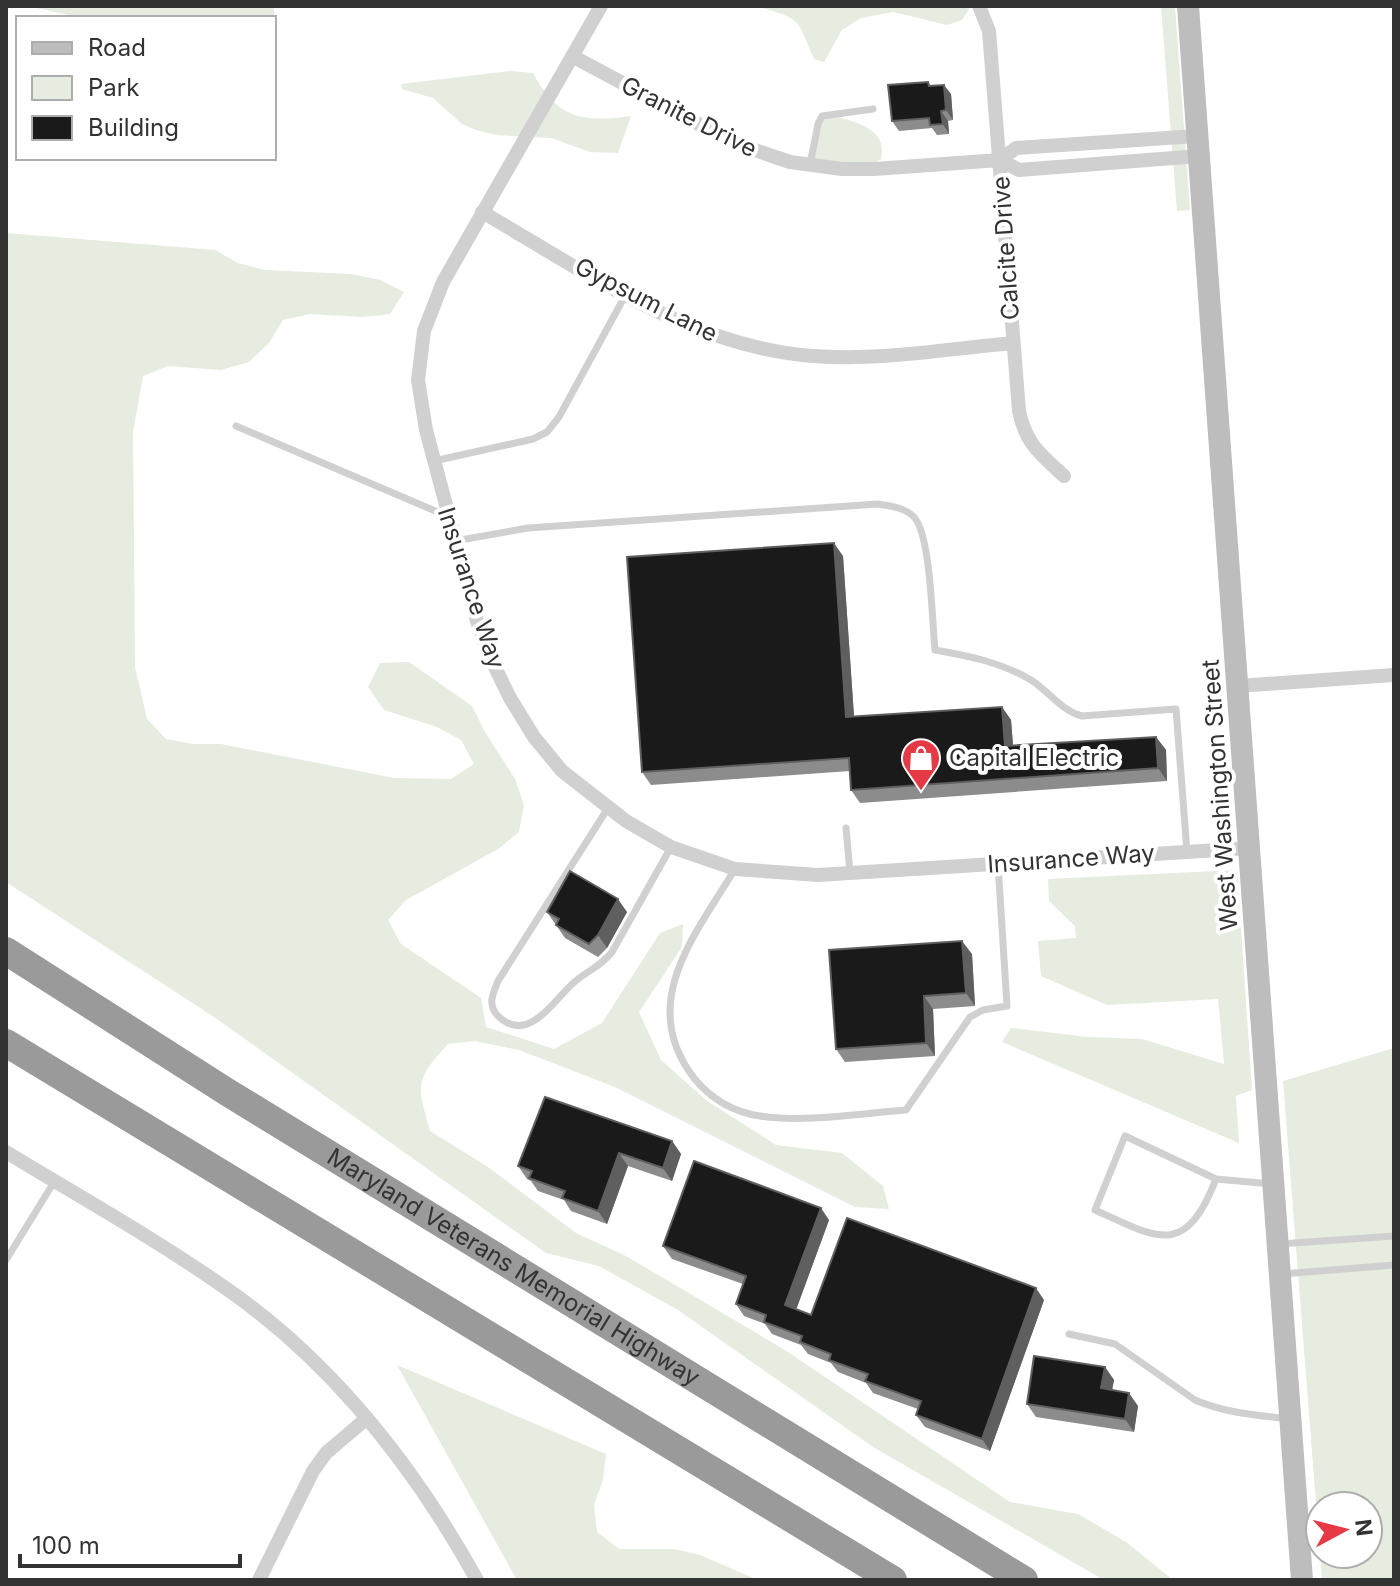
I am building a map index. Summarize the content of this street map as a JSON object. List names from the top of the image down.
{
  "streets": {
    "highway": ["Maryland Veterans Memorial Highway"],
    "main road": ["West Washington Street"],
    "street": [
      "Granite Drive",
      "Calcite Drive",
      "Gypsum Lane",
      "Insurance Way"
    ]
  },
  "crossings": [
    ["Granite Drive", "Calcite Drive"],
    ["Granite Drive", "Insurance Way"],
    ["Granite Drive", "West Washington Street"],
    ["Calcite Drive", "Gypsum Lane"],
    ["Gypsum Lane", "Insurance Way"],
    ["Insurance Way", "West Washington Street"]
  ],
  "places": {
    "shop": ["Capital Electric"]
  },
  "legend": ["Road", "Park", "Building"],
  "scale_bar": "100 m",
  "north": "right"
}
